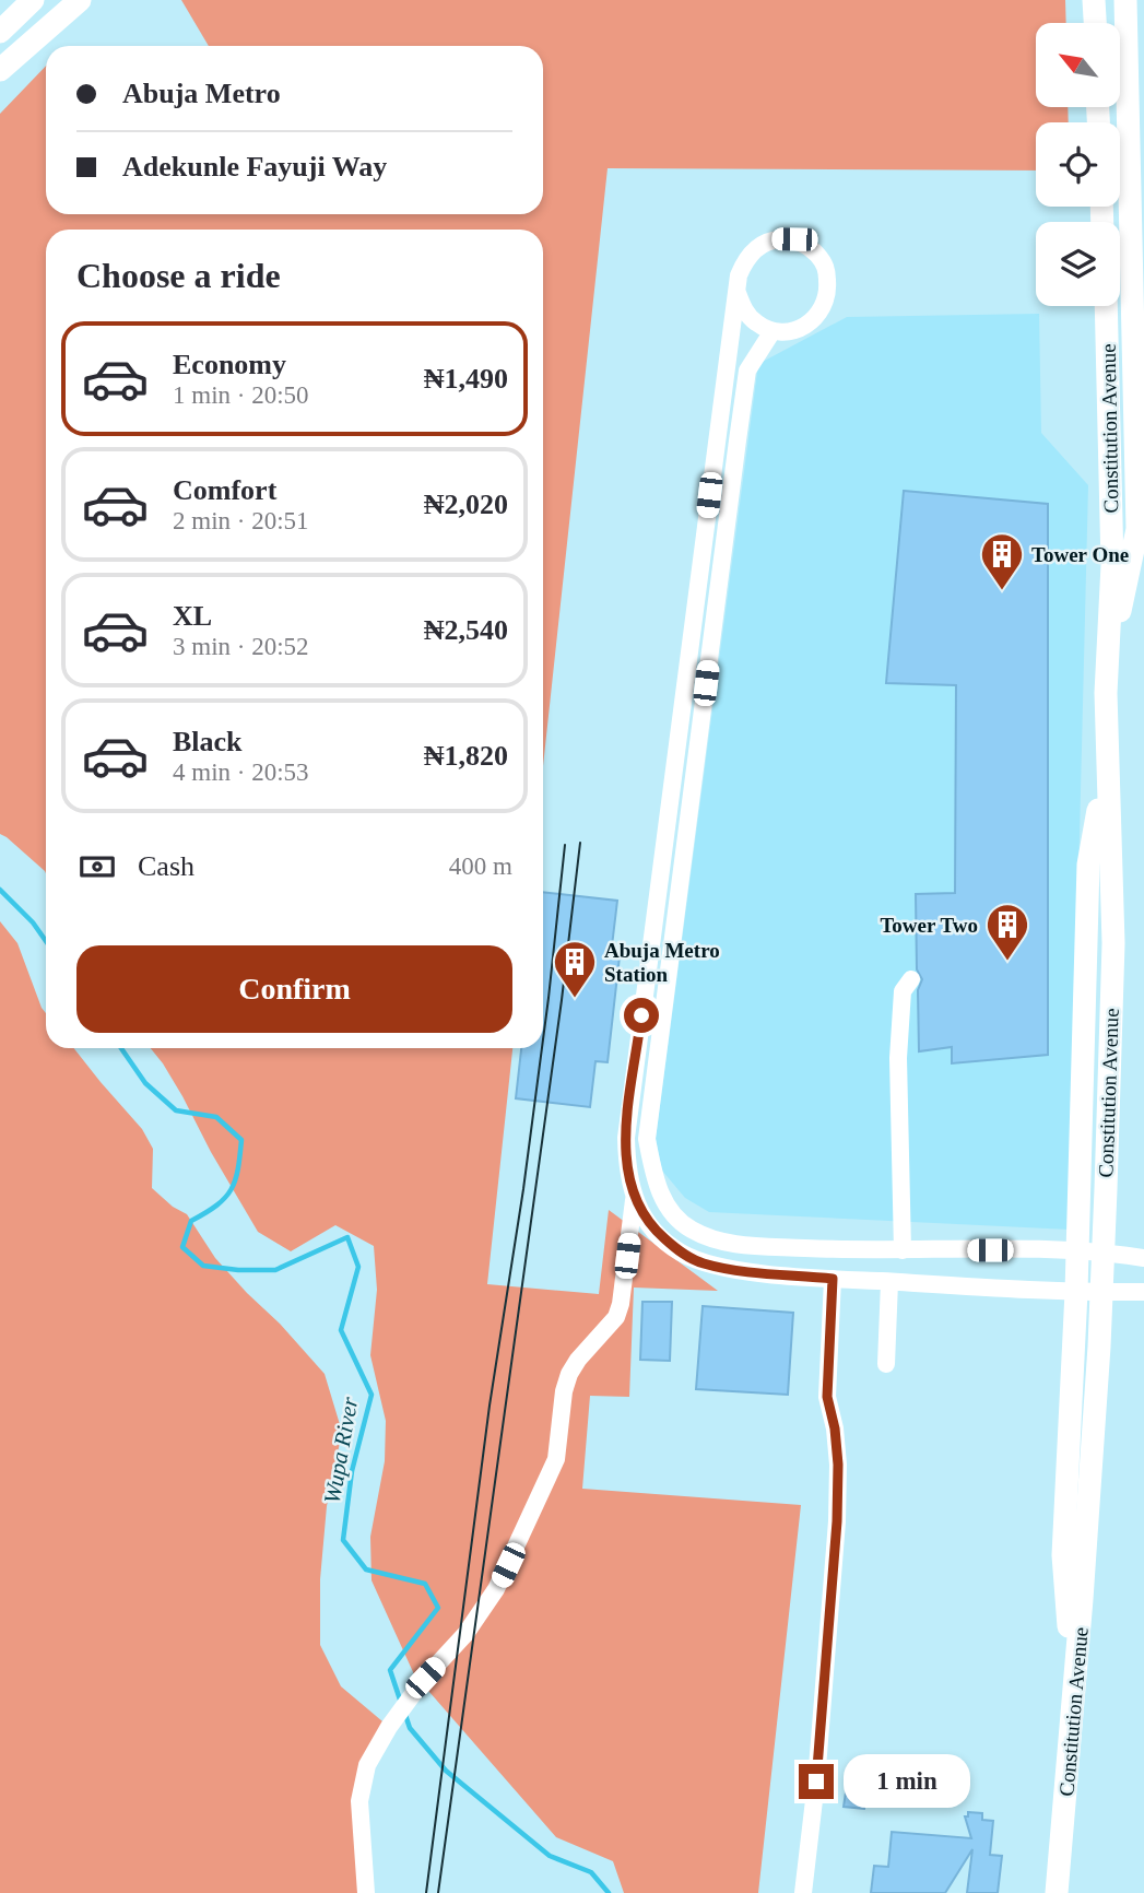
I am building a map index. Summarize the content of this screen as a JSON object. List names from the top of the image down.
{
  "streets": {
    "main road": ["Constitution Avenue"]
  },
  "water": ["Wupa River"],
  "places": {
    "building": ["Tower One", "Tower Two", "Abuja Metro Station"]
  },
  "north": "top left",
  "page": {
    "banner": ["Abuja Metro", "Adekunle Fayuji Way"],
    "heading": "Choose a ride",
    "list": [
      {
        "name": "Economy",
        "note": "1 min · 20:50",
        "value": "₦1,490"
      },
      {
        "name": "Comfort",
        "note": "2 min · 20:51",
        "value": "₦2,020"
      },
      {
        "name": "XL",
        "note": "3 min · 20:52",
        "value": "₦2,540"
      },
      {
        "name": "Black",
        "note": "4 min · 20:53",
        "value": "₦1,820"
      }
    ],
    "pay": ["Cash", "400 m"],
    "buttons": "Confirm",
    "bubble": "1 min"
  }
}
